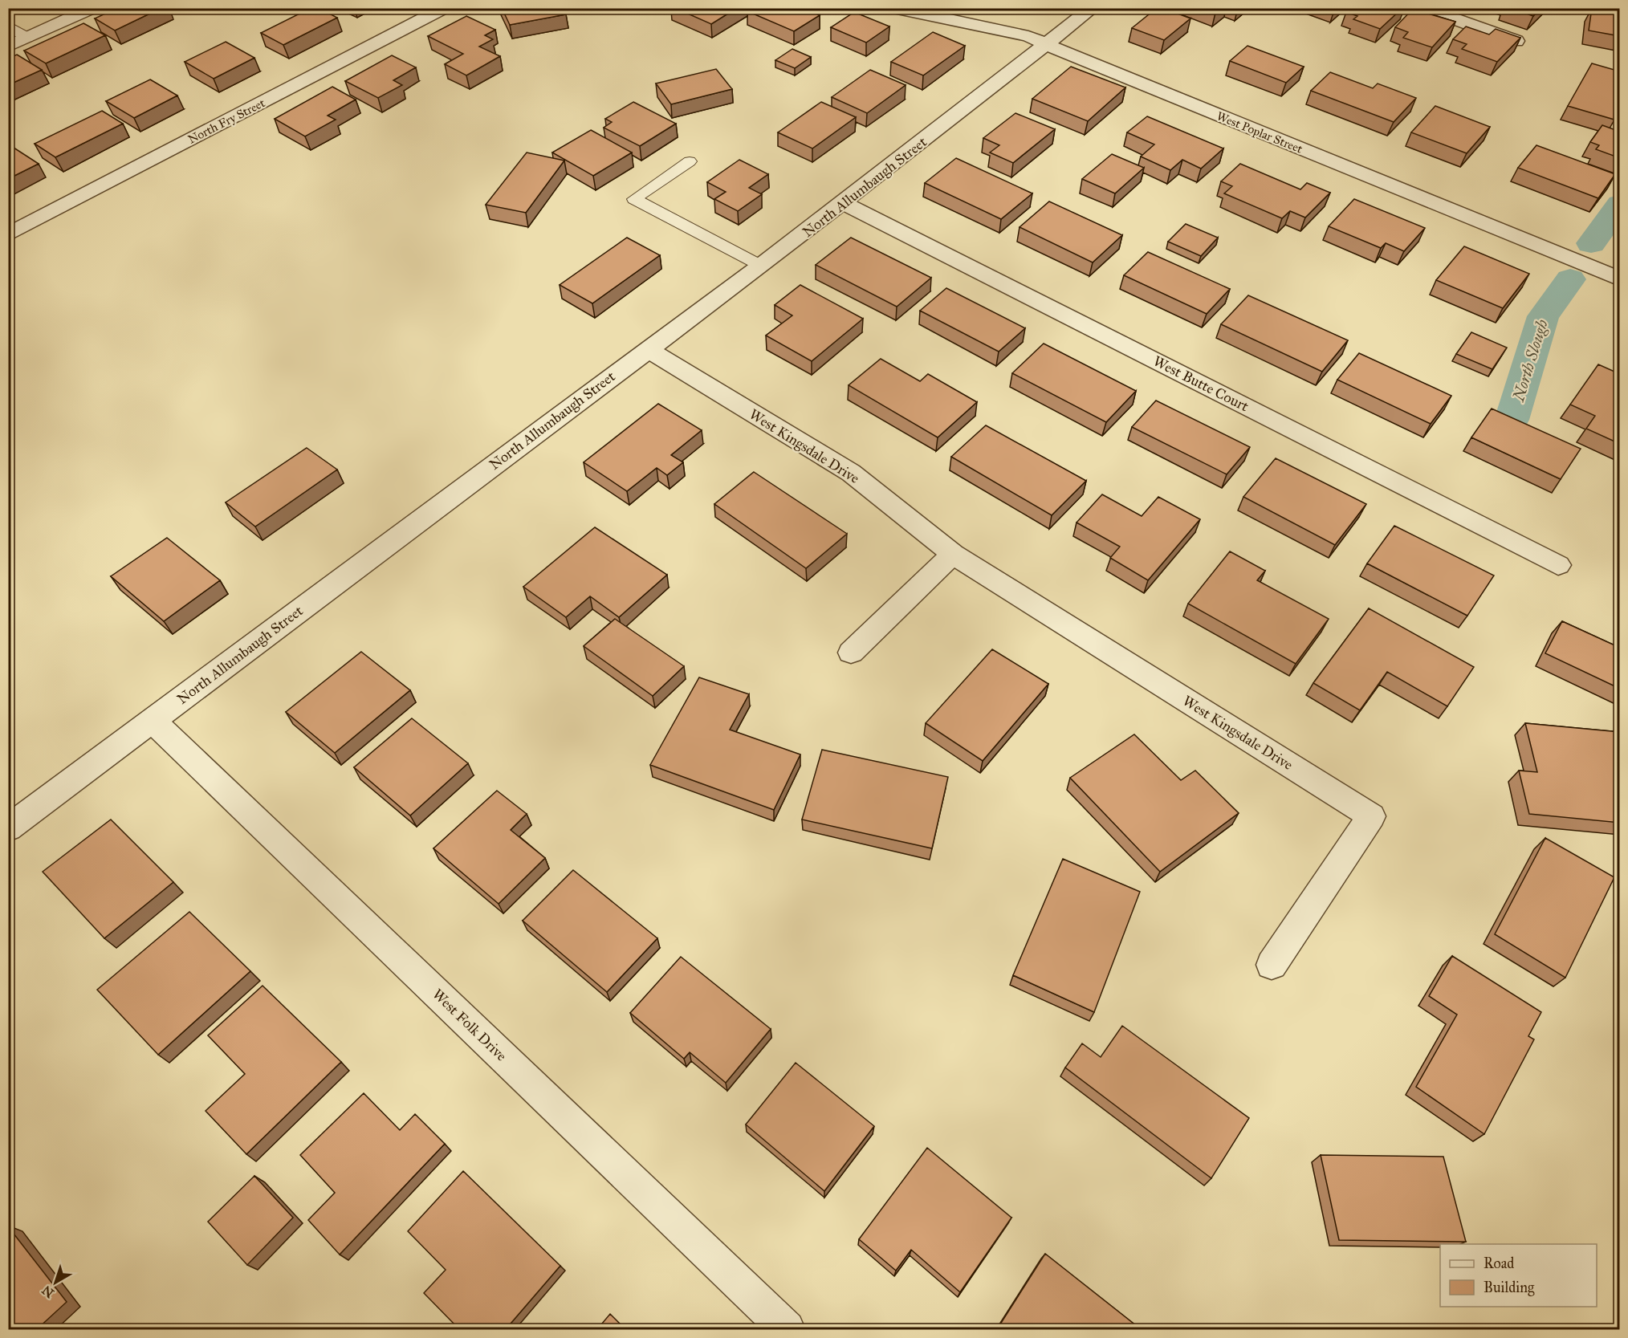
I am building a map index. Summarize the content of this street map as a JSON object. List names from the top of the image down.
{
  "streets": {
    "street": [
      "North Fry Street",
      "West Poplar Street",
      "North Allumbaugh Street",
      "West Butte Court",
      "West Kingsdale Drive",
      "West Folk Drive"
    ]
  },
  "crossings": [
    ["West Poplar Street", "North Allumbaugh Street"],
    ["North Allumbaugh Street", "West Butte Court"],
    ["North Allumbaugh Street", "West Kingsdale Drive"],
    ["North Allumbaugh Street", "West Folk Drive"]
  ],
  "water": ["North Slough"],
  "legend": ["Road", "Building"],
  "north": "bottom left"
}
